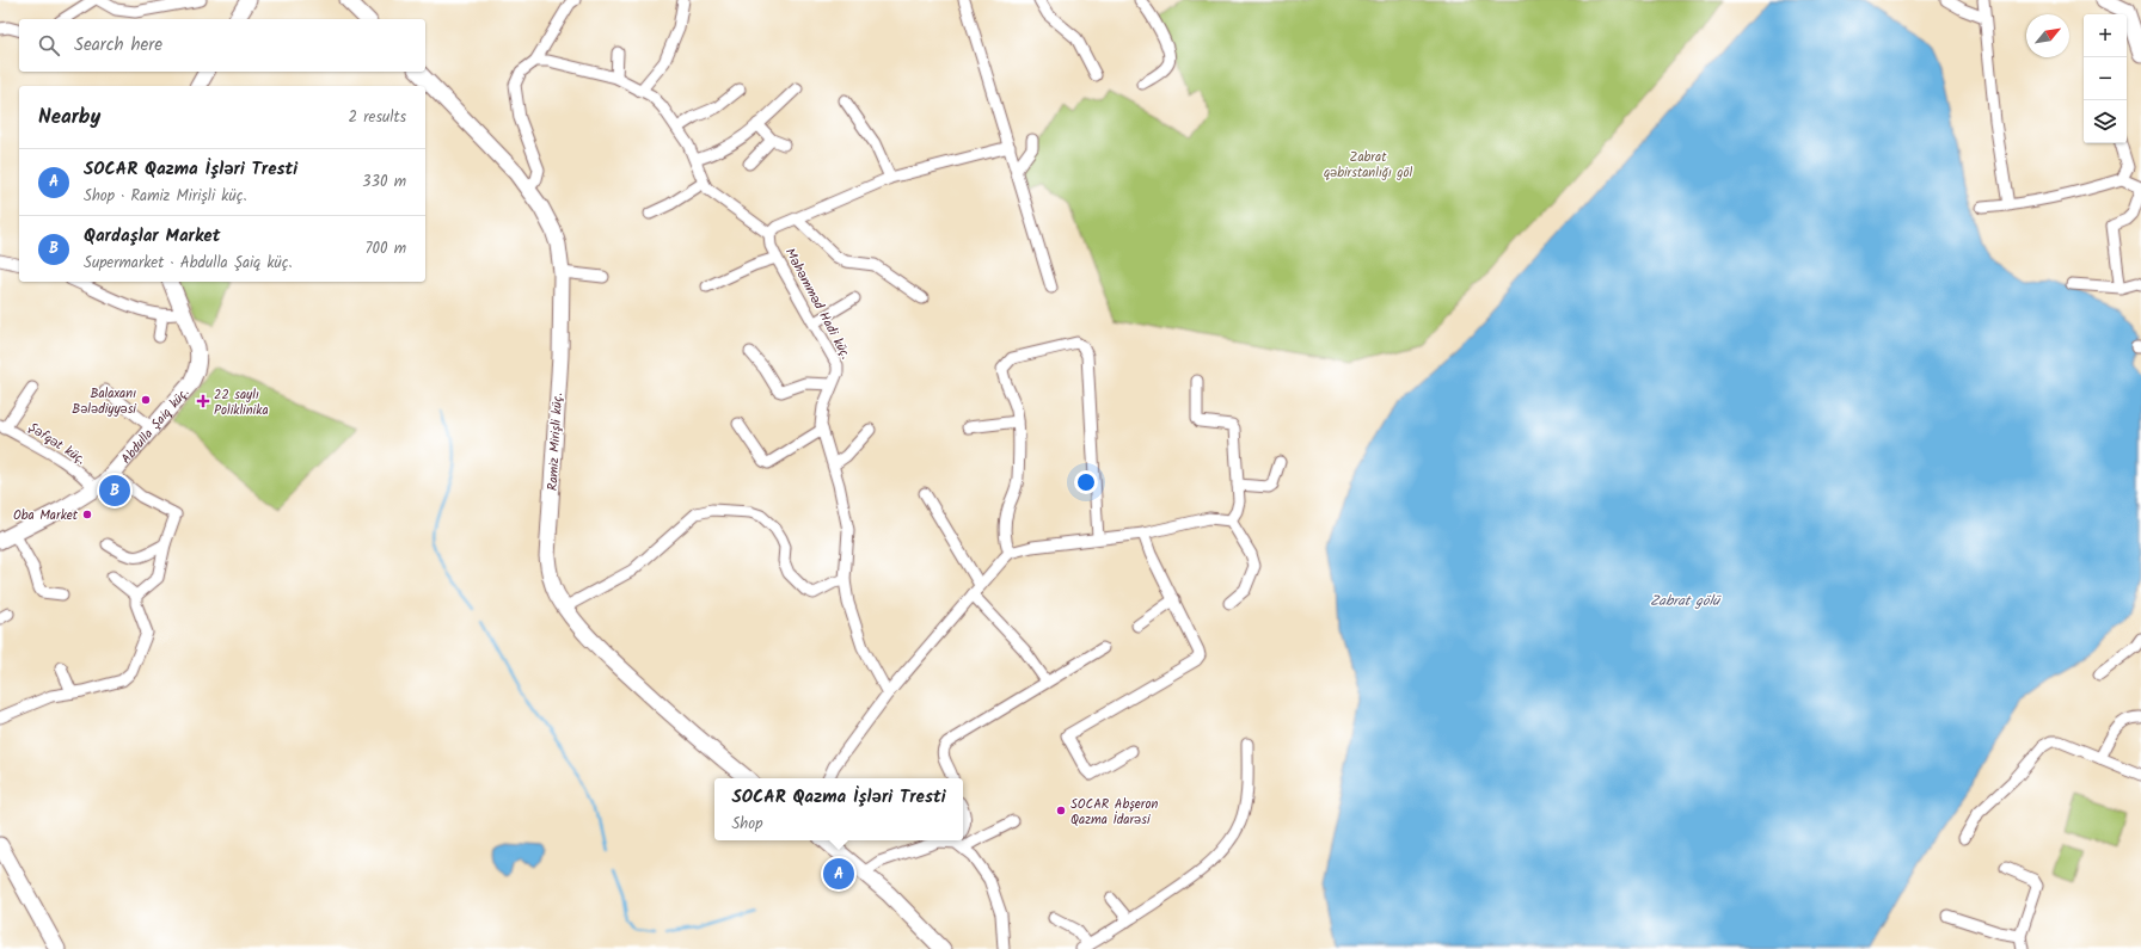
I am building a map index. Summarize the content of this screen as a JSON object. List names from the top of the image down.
{
  "streets": {
    "street": [
      "Məhəmməd Hadi küç.",
      "Abdulla Şaiq küç.",
      "Ramiz Mirişli küç.",
      "Şəfqət küç."
    ]
  },
  "crossings": [
    ["Abdulla Şaiq küç.", "Şəfqət küç."]
  ],
  "water": ["Zabrat gölü"],
  "parks": ["Zabrat qəbirstanlığı göl"],
  "places": {
    "other": ["Balaxanı Bələdiyyəsi", "Oba Market", "SOCAR Abşeron Qazma İdarəsi"],
    "health": ["22 saylı Poliklinika"]
  },
  "north": "top right",
  "page": {
    "map_buttons": ["+", "−"],
    "search": "Search here",
    "heading": ["Nearby", "2 results"],
    "list": [
      {
        "mark": "A",
        "name": "SOCAR Qazma İşləri Tresti",
        "note": "Shop · Ramiz Mirişli küç.",
        "value": "330 m"
      },
      {
        "mark": "B",
        "name": "Qardaşlar Market",
        "note": "Supermarket · Abdulla Şaiq küç.",
        "value": "700 m"
      }
    ],
    "pins": ["B", "A"],
    "popup": ["SOCAR Qazma İşləri Tresti", "Shop"]
  }
}
